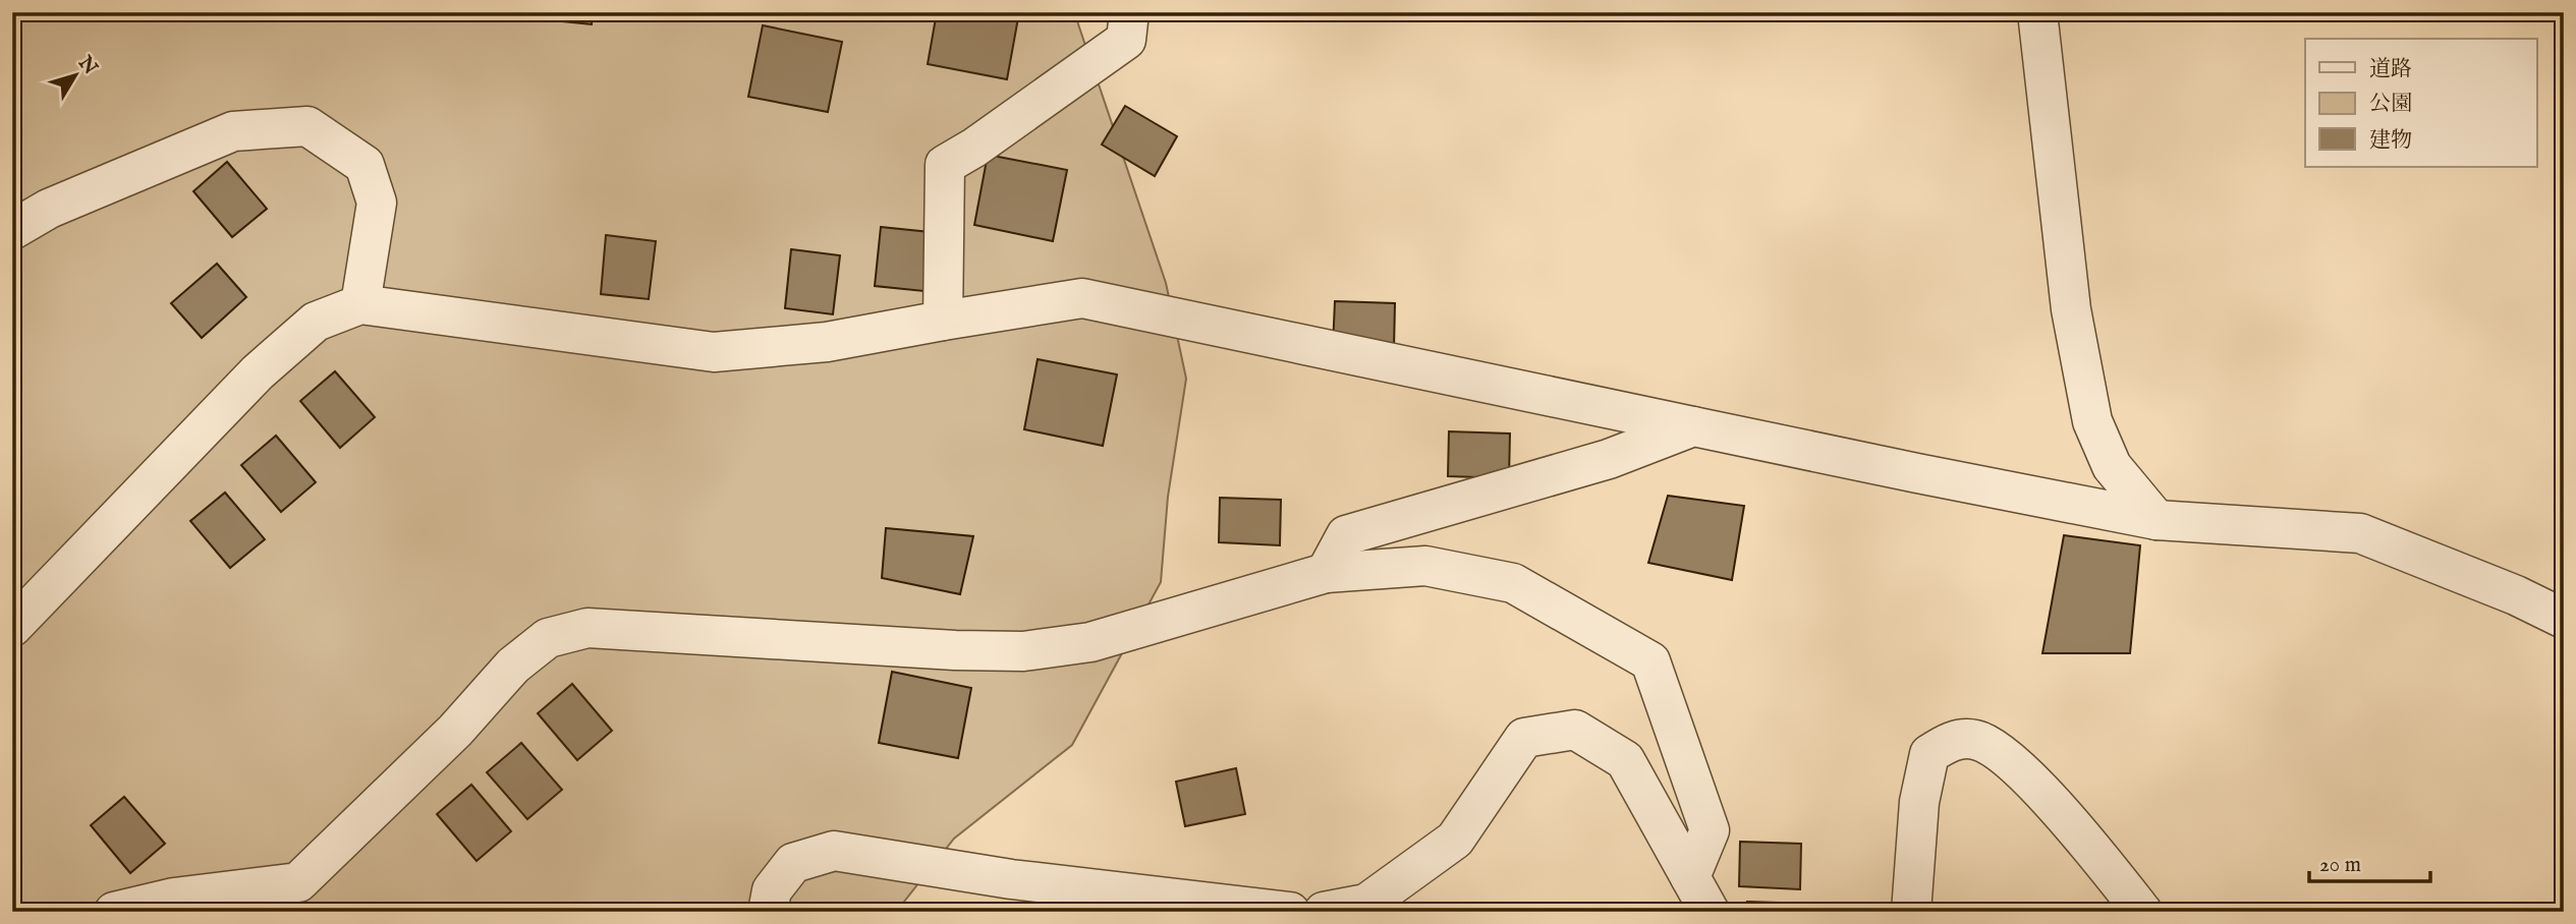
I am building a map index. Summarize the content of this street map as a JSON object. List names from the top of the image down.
{
  "legend": ["道路", "公園", "建物"],
  "scale_bar": "20 m",
  "north": "top right"
}
